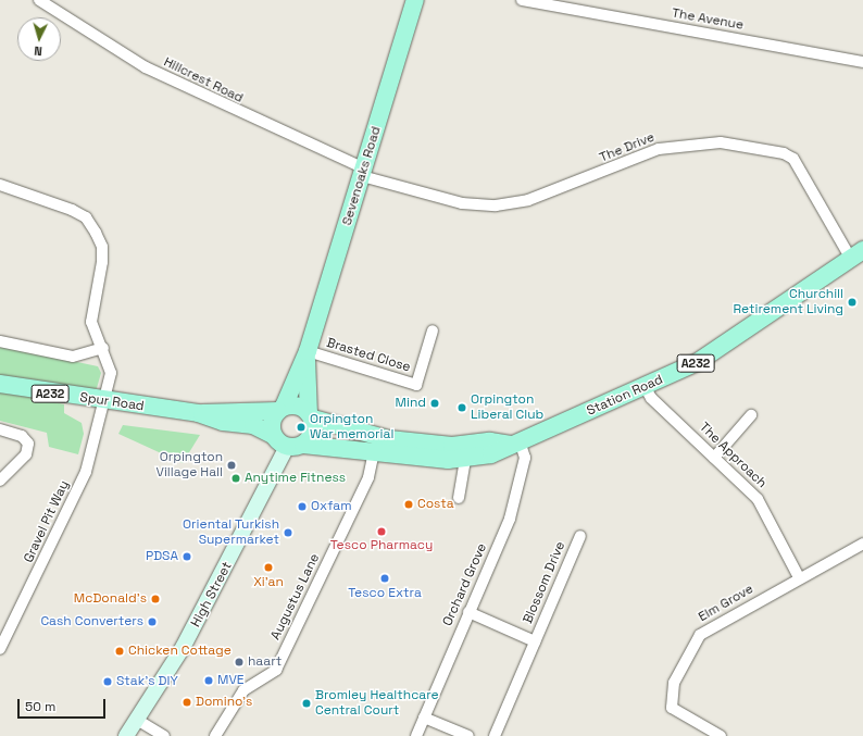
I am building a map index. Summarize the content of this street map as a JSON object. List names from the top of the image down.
{
  "streets": {
    "main road": [
      "Sevenoaks Road",
      "A232",
      "Station Road",
      "Spur Road"
    ],
    "street": [
      "The Avenue",
      "Hillcrest Road",
      "The Drive",
      "Brasted Close",
      "The Approach",
      "Gravel Pit Way",
      "Blossom Drive",
      "Orchard Grove",
      "High Street",
      "Augustus Lane",
      "Elm Grove"
    ]
  },
  "crossings": [
    ["Hillcrest Road", "The Drive"],
    ["Hillcrest Road", "Sevenoaks Road"],
    ["The Drive", "Sevenoaks Road"],
    ["The Drive", "Station Road"],
    ["Sevenoaks Road", "Brasted Close"],
    ["Sevenoaks Road", "Station Road"],
    ["Sevenoaks Road", "Spur Road"],
    ["Sevenoaks Road", "High Street"],
    ["Station Road", "Spur Road"],
    ["Station Road", "The Approach"],
    ["Station Road", "Orchard Grove"],
    ["Station Road", "High Street"],
    ["Station Road", "Augustus Lane"],
    ["Spur Road", "Gravel Pit Way"],
    ["Spur Road", "High Street"],
    ["The Approach", "Elm Grove"],
    ["Blossom Drive", "Orchard Grove"]
  ],
  "places": [
    "Churchill Retirement Living",
    "Mind",
    "Orpington Liberal Club",
    "Orpington War memorial",
    "Orpington Village Hall",
    "Anytime Fitness",
    "Costa",
    "Oxfam",
    "Tesco Pharmacy",
    "Oriental Turkish Supermarket",
    "PDSA",
    "Xi'an",
    "Tesco Extra",
    "McDonald's",
    "Cash Converters",
    "Chicken Cottage",
    "haart",
    "MVE",
    "Stak's DIY",
    "Domino's",
    "Bromley Healthcare Central Court"
  ],
  "scale_bar": "50 m",
  "north": "bottom"
}
